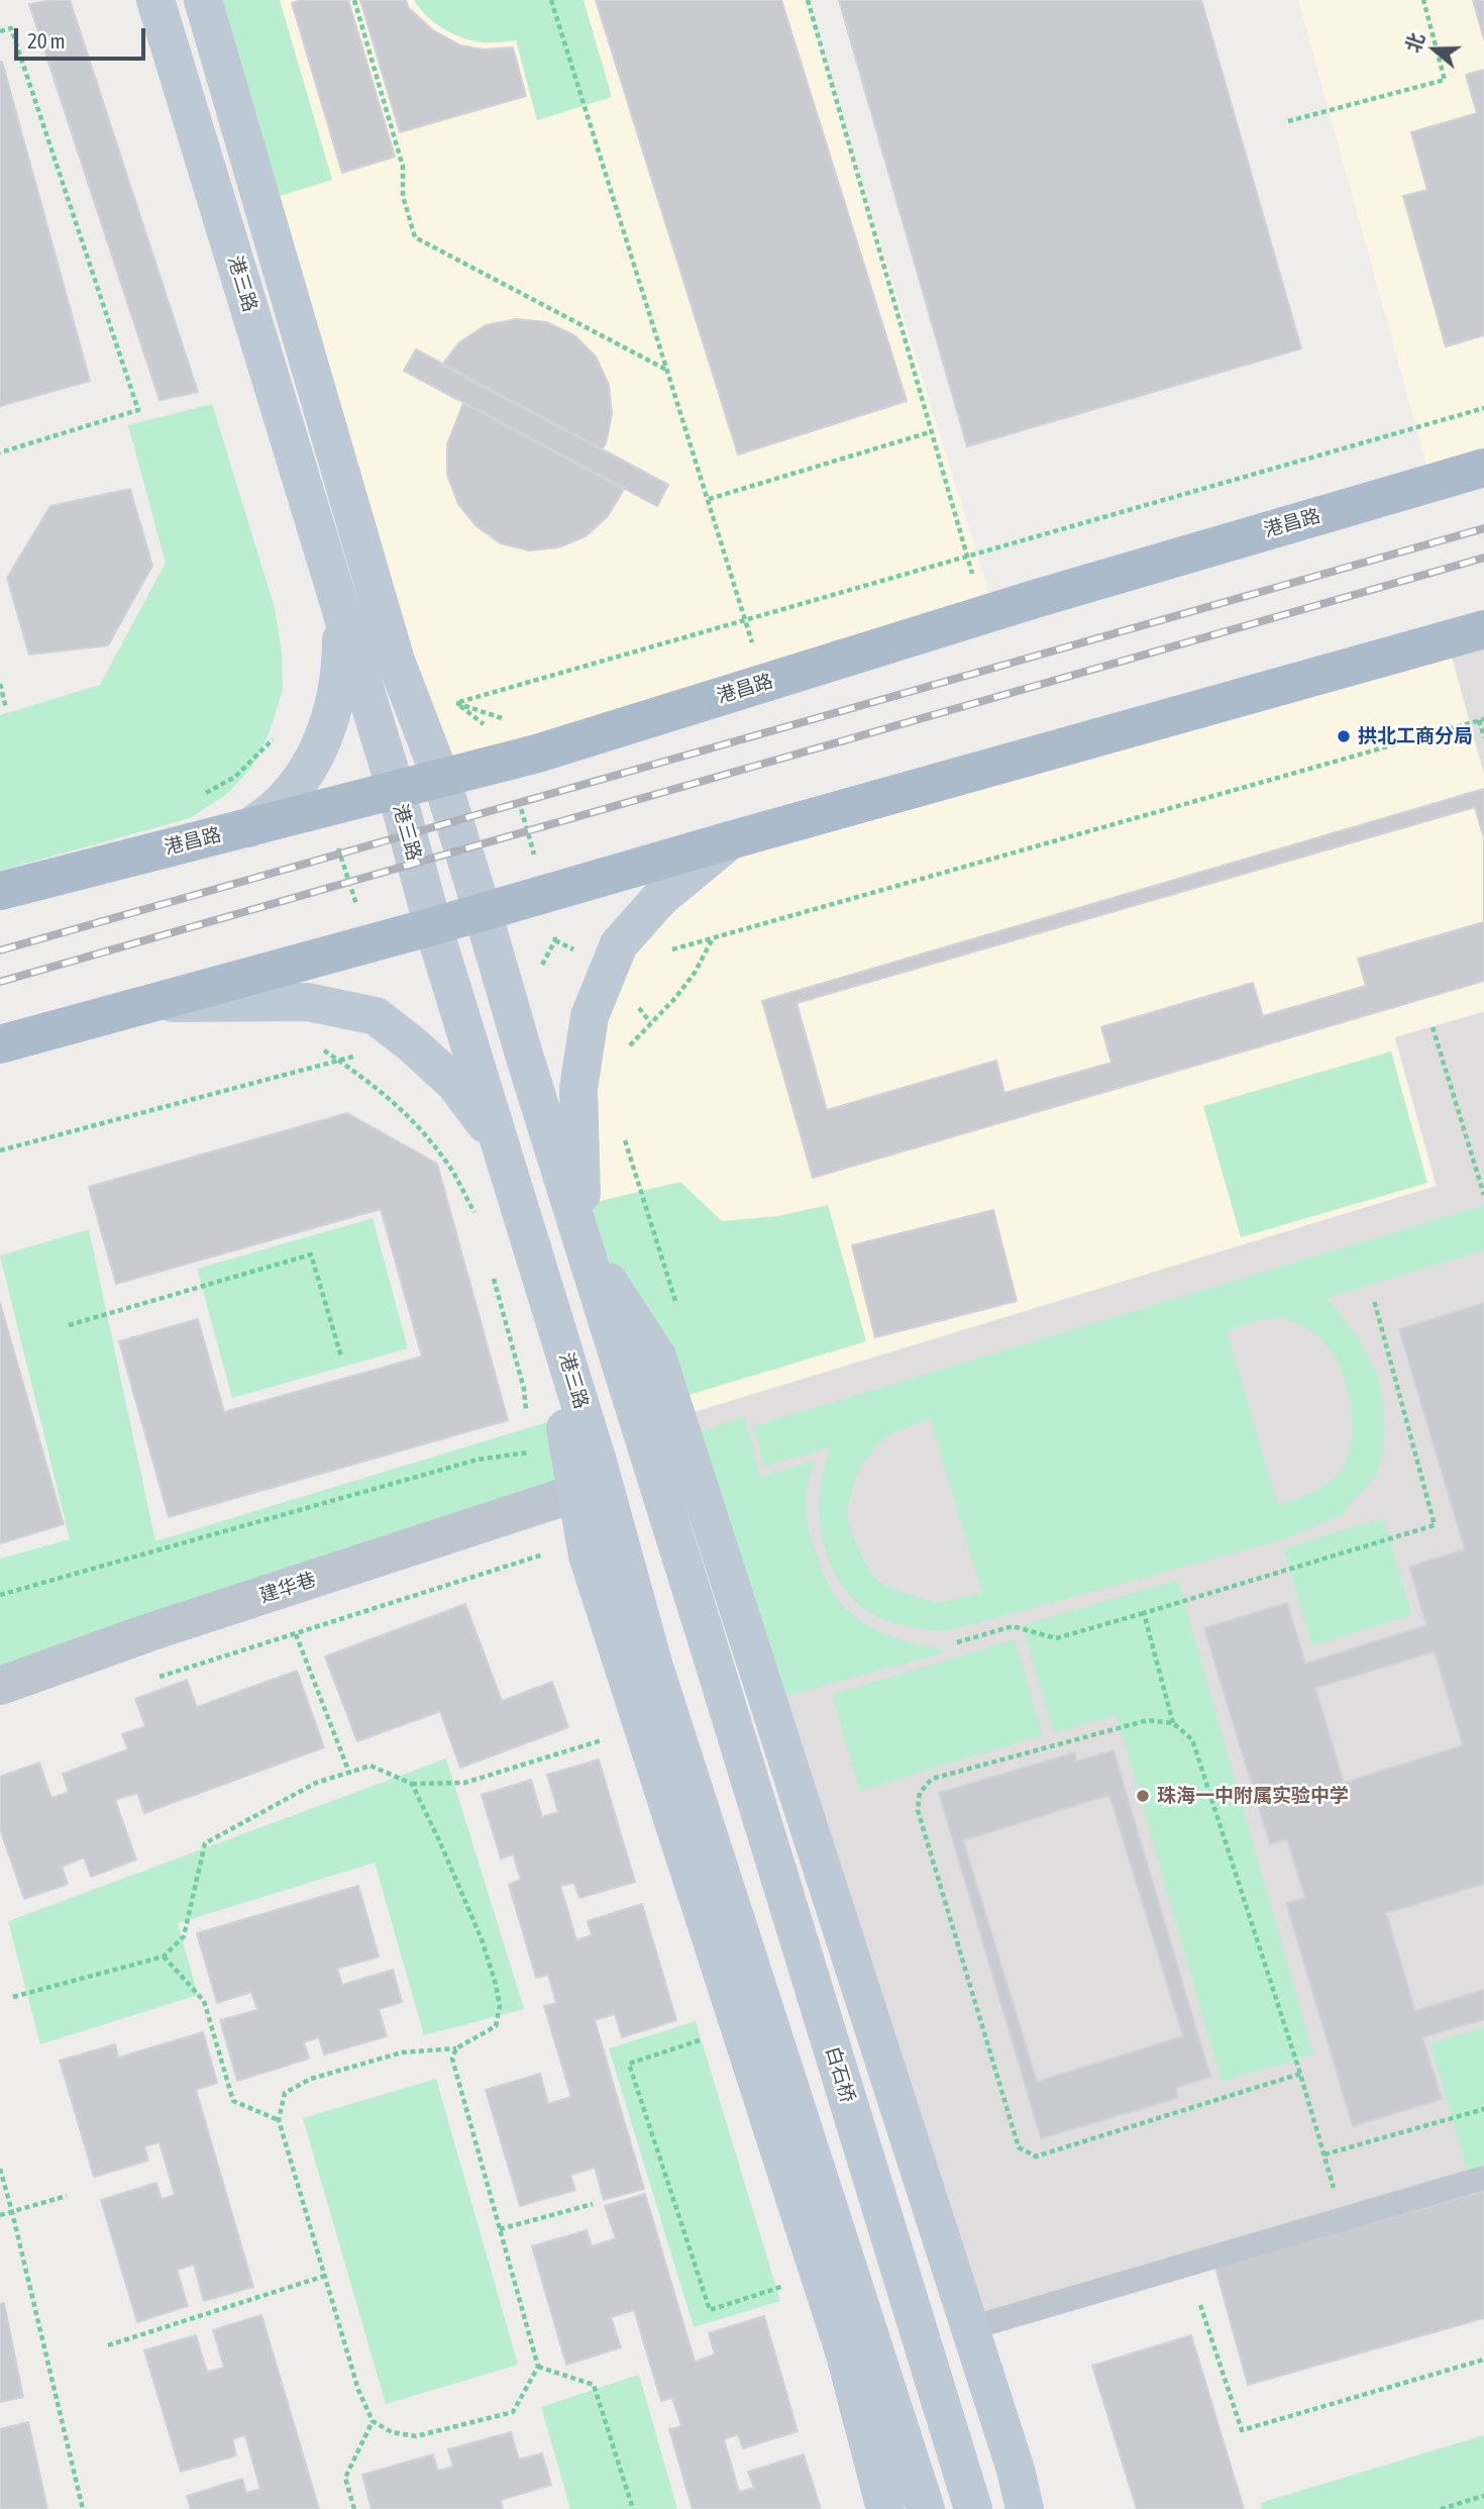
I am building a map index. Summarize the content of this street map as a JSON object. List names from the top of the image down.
{
  "streets": {
    "main road": ["港三路", "港昌路", "白石桥"],
    "street": ["建华巷"]
  },
  "crossings": [
    ["港三路", "港昌路"],
    ["港昌路", "白石桥"]
  ],
  "places": ["拱北工商分局", "珠海一中附属实验中学"],
  "scale_bar": "20 m",
  "north": "left"
}
